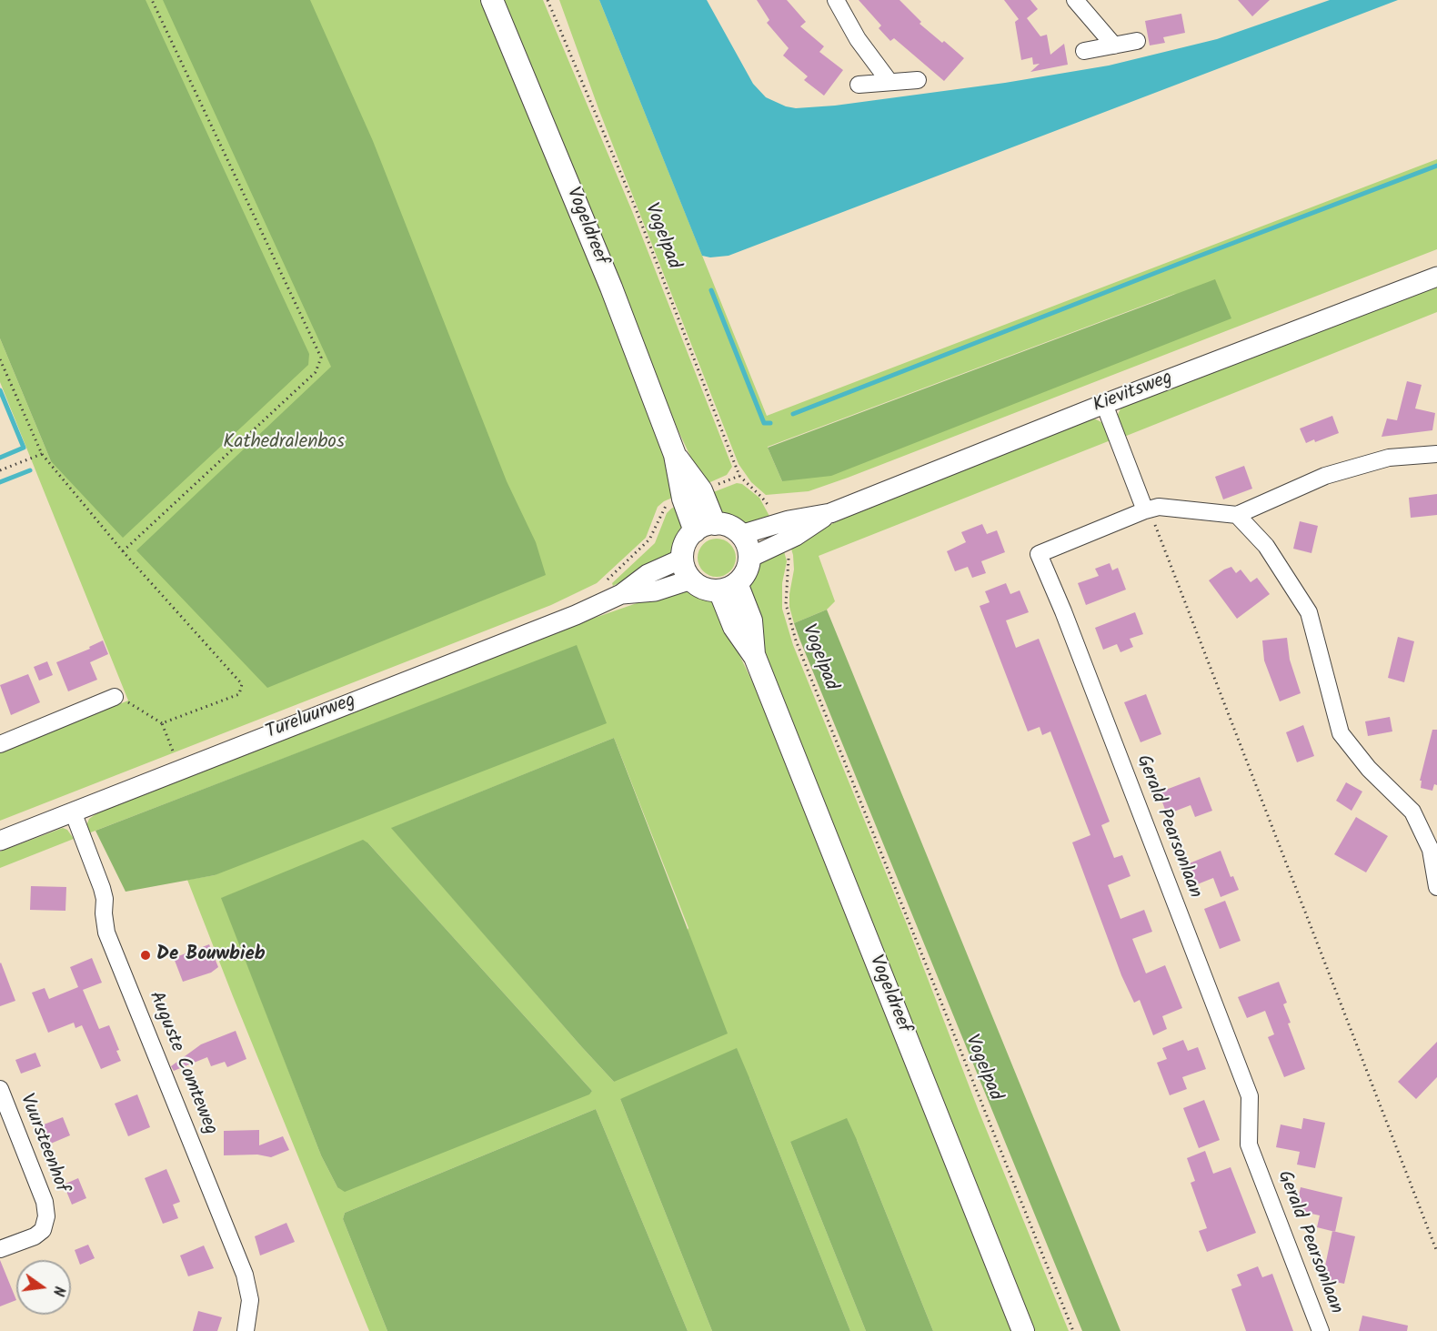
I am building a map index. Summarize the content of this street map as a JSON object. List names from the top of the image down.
{
  "streets": {
    "main road": ["Vogeldreef"],
    "street": [
      "Kievitsweg",
      "Tureluurweg",
      "Gerald Pearsonlaan",
      "Auguste Comteweg",
      "Vuursteenhof"
    ],
    "path": ["Vogelpad"]
  },
  "crossings": [
    ["Vogeldreef", "Kievitsweg"],
    ["Vogeldreef", "Tureluurweg"],
    ["Vogelpad", "Kievitsweg"],
    ["Kievitsweg", "Tureluurweg"],
    ["Tureluurweg", "Auguste Comteweg"]
  ],
  "parks": ["Kathedralenbos"],
  "places": ["De Bouwbieb"],
  "north": "right"
}
